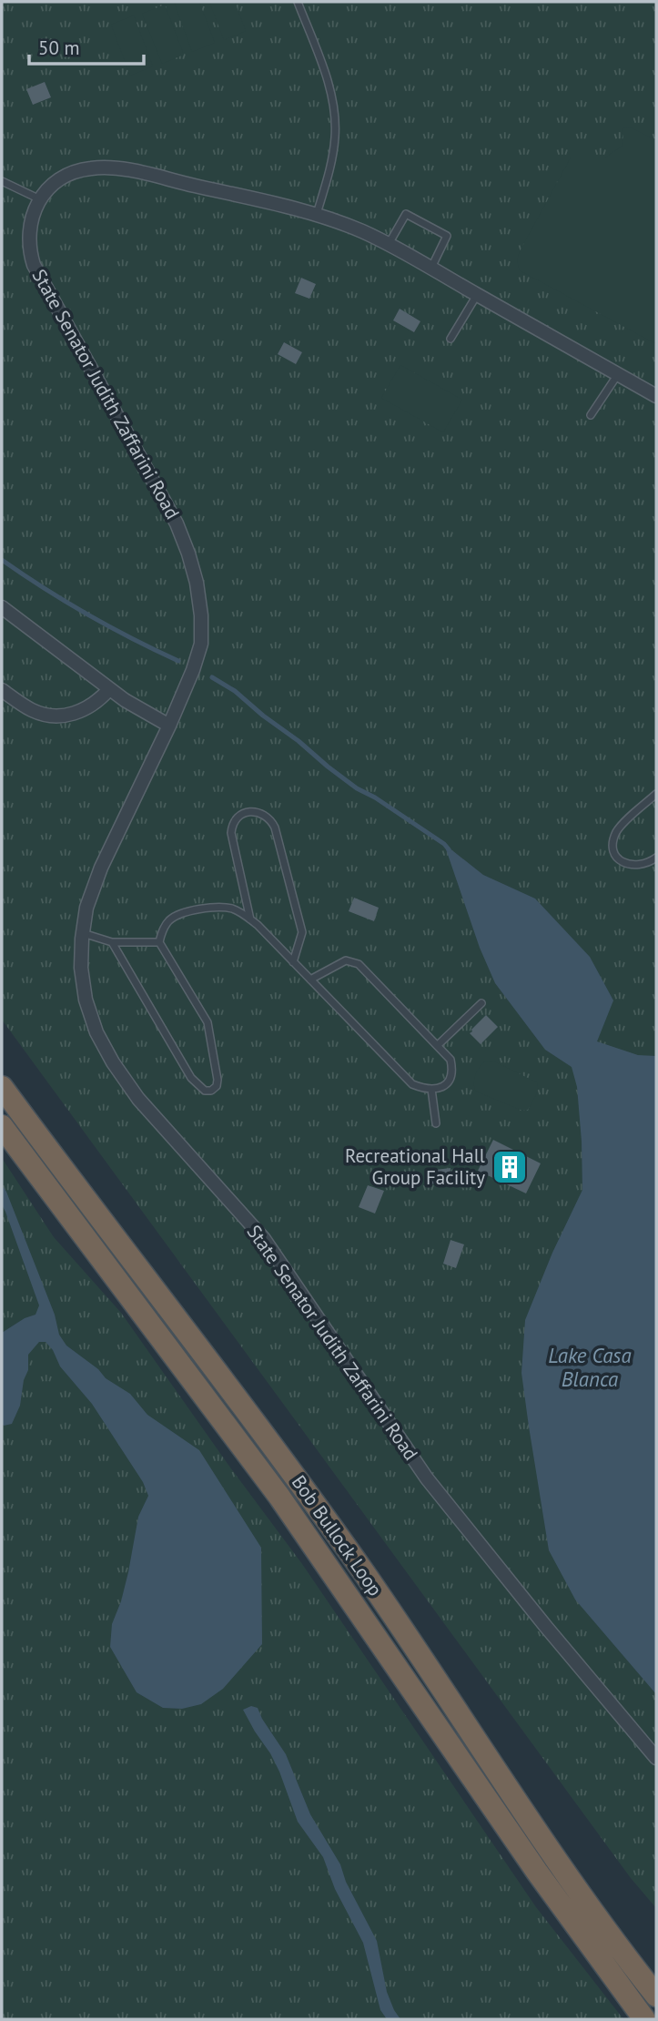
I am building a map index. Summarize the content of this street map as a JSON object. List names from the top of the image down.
{
  "streets": {
    "highway": ["Bob Bullock Loop"],
    "street": ["State Senator Judith Zaffarini Road"]
  },
  "water": ["Lake Casa Blanca"],
  "places": {
    "building": ["Recreational Hall Group Facility"]
  },
  "scale_bar": "50 m"
}
